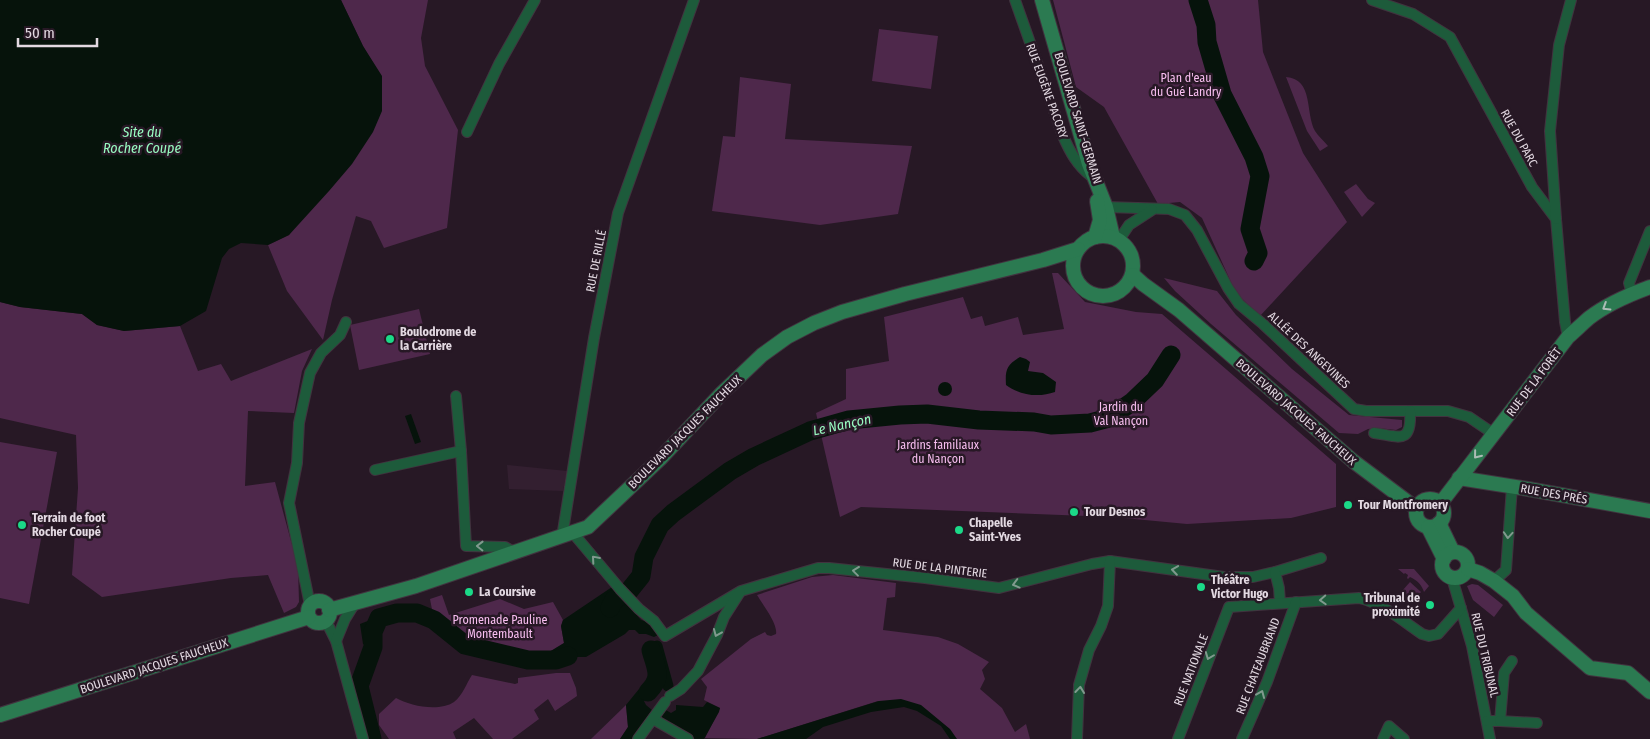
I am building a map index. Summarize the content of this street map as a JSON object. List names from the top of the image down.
{
  "streets": {
    "main road": [
      "BOULEVARD SAINT-GERMAIN",
      "RUE DE LA FORÊT",
      "BOULEVARD JACQUES FAUCHEUX",
      "RUE DES PRÉS"
    ],
    "street": [
      "RUE EUGÈNE PACORY",
      "RUE DU PARC",
      "RUE DE RILLÉ",
      "ALLÉE DES ANGEVINES",
      "RUE DE LA PINTERIE",
      "RUE DU TRIBUNAL",
      "RUE CHATEAUBRIAND",
      "RUE NATIONALE"
    ]
  },
  "crossings": [
    ["RUE EUGÈNE PACORY", "BOULEVARD SAINT-GERMAIN"],
    ["BOULEVARD SAINT-GERMAIN", "ALLÉE DES ANGEVINES"],
    ["BOULEVARD SAINT-GERMAIN", "BOULEVARD JACQUES FAUCHEUX"],
    ["RUE DE RILLÉ", "BOULEVARD JACQUES FAUCHEUX"],
    ["RUE DE RILLÉ", "RUE DE LA PINTERIE"],
    ["ALLÉE DES ANGEVINES", "RUE DE LA FORÊT"],
    ["RUE DE LA FORÊT", "BOULEVARD JACQUES FAUCHEUX"],
    ["RUE DE LA FORÊT", "RUE DES PRÉS"],
    ["BOULEVARD JACQUES FAUCHEUX", "RUE DE LA PINTERIE"]
  ],
  "one_way": [
    "RUE DE LA FORÊT",
    "RUE DE LA PINTERIE",
    "RUE CHATEAUBRIAND",
    "RUE NATIONALE"
  ],
  "water": ["Site du Rocher Coupé", "Le Nançon"],
  "parks": [
    "Plan d'eau du Gué Landry",
    "Jardin du Val Nançon",
    "Jardins familiaux du Nançon",
    "Promenade Pauline Montembault"
  ],
  "places": [
    "Boulodrome de la Carrière",
    "Tour Montfromery",
    "Tour Desnos",
    "Terrain de foot Rocher Coupé",
    "Chapelle Saint-Yves",
    "Théâtre Victor Hugo",
    "La Coursive",
    "Tribunal de proximité"
  ],
  "scale_bar": "50 m"
}
